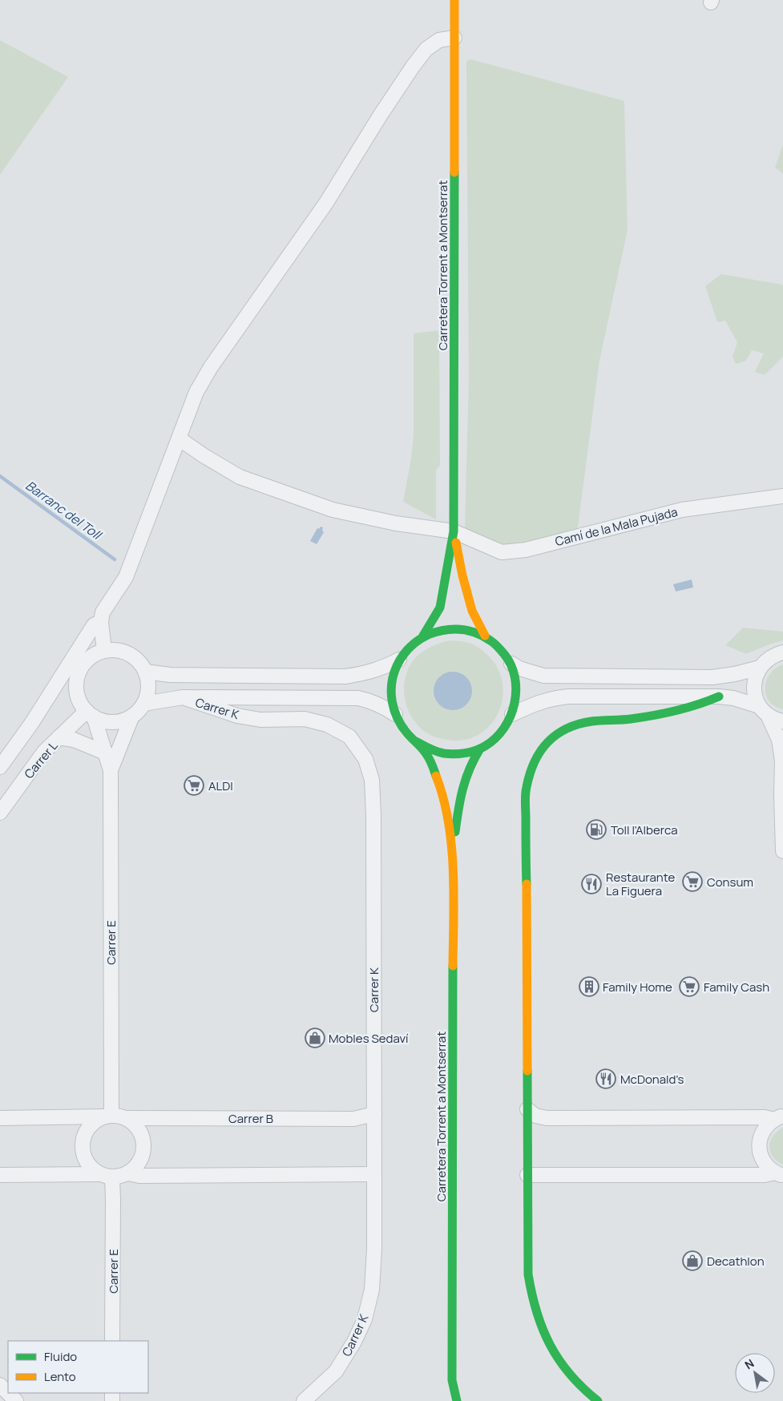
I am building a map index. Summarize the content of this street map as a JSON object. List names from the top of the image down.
{
  "streets": {
    "main road": ["Carretera Torrent a Montserrat"],
    "street": [
      "Camí de la Mala Pujada",
      "Carrer K",
      "Carrer L",
      "Carrer E",
      "Carrer B"
    ]
  },
  "crossings": [
    ["Carretera Torrent a Montserrat", "Camí de la Mala Pujada"],
    ["Carrer K", "Carrer B"],
    ["Carrer E", "Carrer B"]
  ],
  "water": ["Barranc del Toll"],
  "places": {
    "supermarket": ["ALDI", "Consum", "Family Cash"],
    "fuel station": ["Toll l'Alberca"],
    "restaurant": ["Restaurante La Figuera", "McDonald's"],
    "building": ["Family Home"],
    "shop": ["Mobles Sedaví", "Decathlon"]
  },
  "legend": ["Fluido", "Lento"],
  "north": "top left"
}
